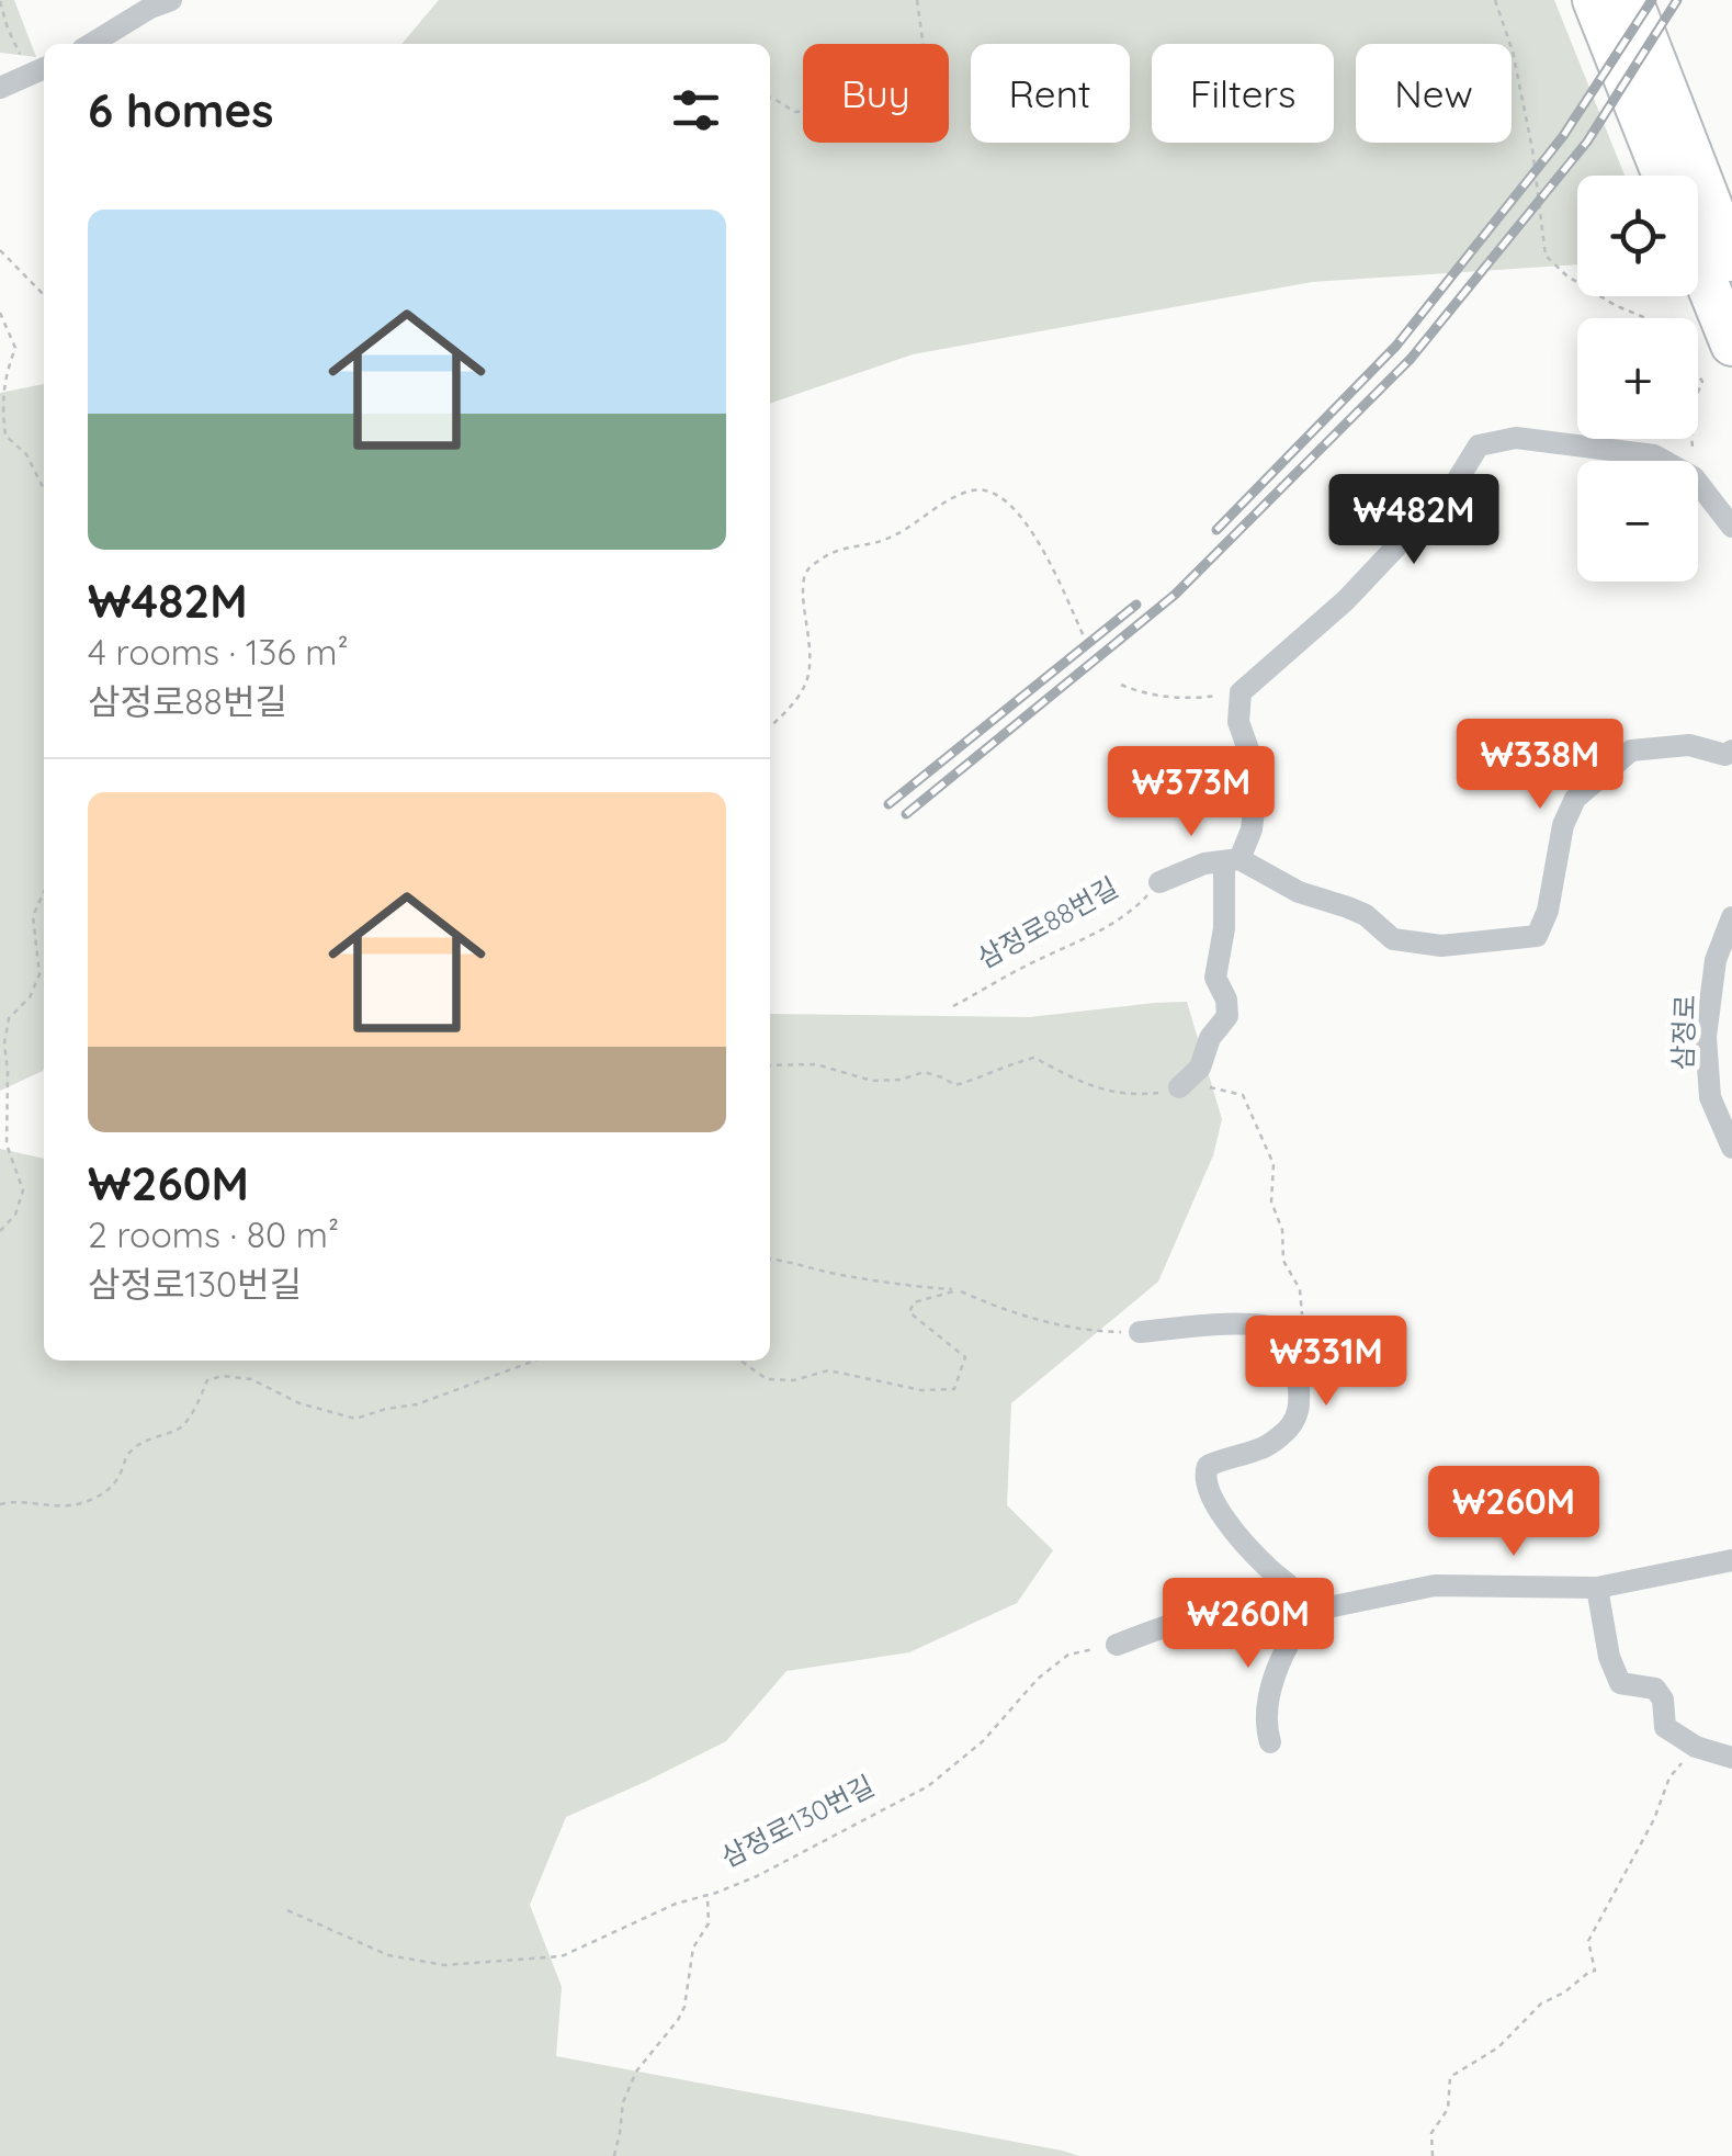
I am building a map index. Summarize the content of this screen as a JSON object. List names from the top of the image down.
{
  "streets": {
    "street": ["삼정로88번길", "삼정로"],
    "path": ["삼정로130번길"]
  },
  "page": {
    "chip": [
      "Buy",
      "Rent",
      "Filters",
      "New"
    ],
    "heading": "6 homes",
    "map_buttons": ["+", "−"],
    "list": [
      {
        "name": "₩482M",
        "note": "4 rooms · 136 m² · 삼정로88번길"
      },
      {
        "name": "₩260M",
        "note": "2 rooms · 80 m² · 삼정로130번길"
      }
    ],
    "price": [
      "₩482M",
      "₩338M",
      "₩373M",
      "₩331M",
      "₩260M",
      "₩260M"
    ]
  }
}
